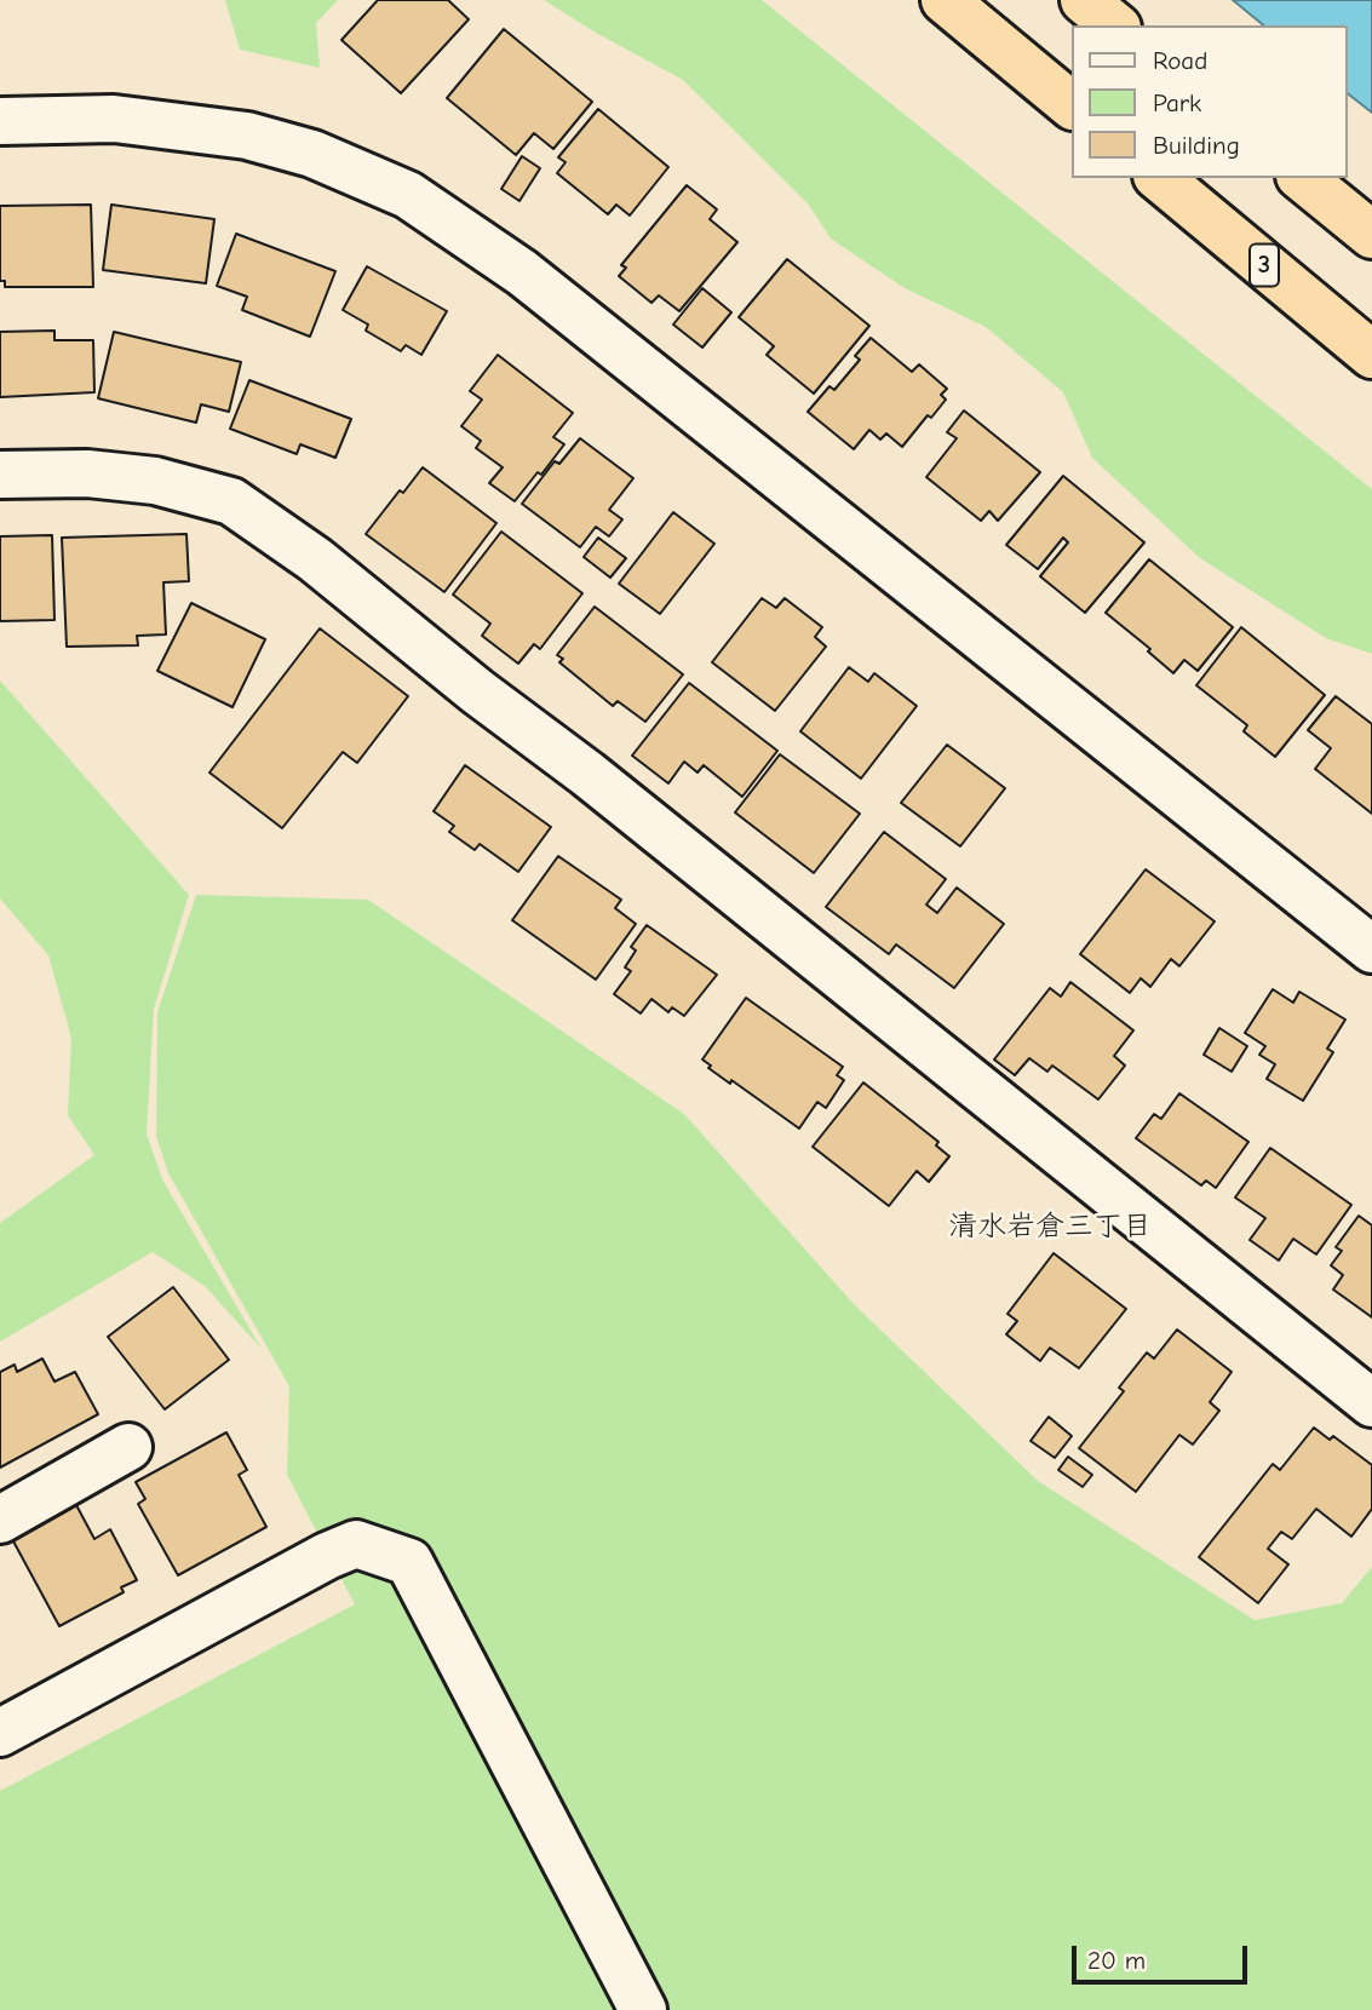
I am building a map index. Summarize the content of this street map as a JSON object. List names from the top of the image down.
{
  "streets": {
    "highway": ["3"]
  },
  "districts": ["清水岩倉三丁目"],
  "legend": ["Road", "Park", "Building"],
  "scale_bar": "20 m"
}
